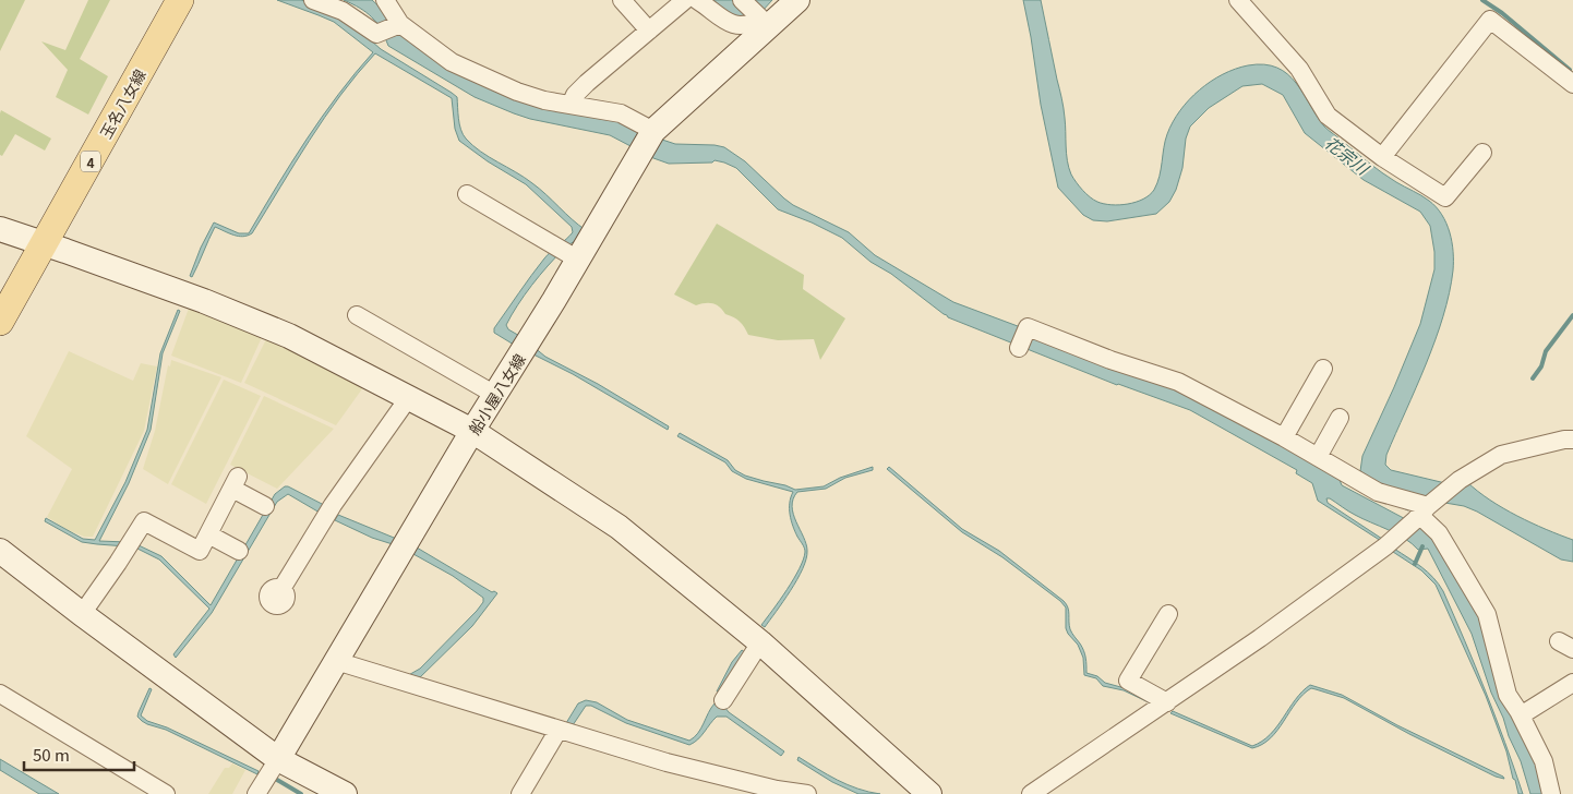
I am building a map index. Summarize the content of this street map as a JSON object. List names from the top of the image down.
{
  "streets": {
    "main road": ["玉名八女線", "4"],
    "street": ["船小屋八女線"]
  },
  "water": ["花宗川"],
  "scale_bar": "50 m"
}
